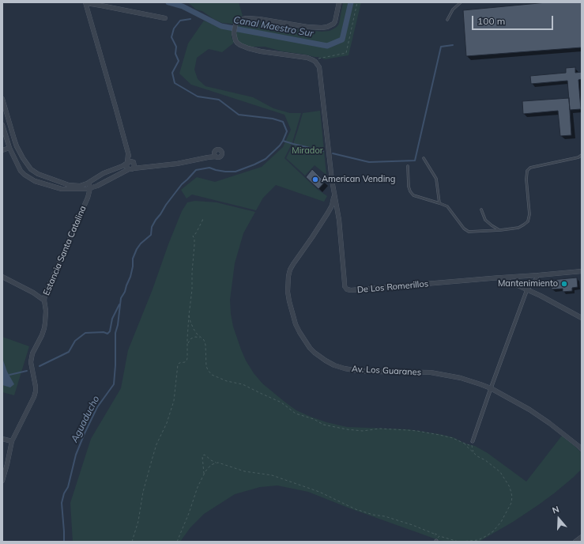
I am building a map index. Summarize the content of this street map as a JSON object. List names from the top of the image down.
{
  "streets": {
    "street": ["Estancia Santa Catalina", "De Los Romerillos", "Av. Los Guaranes"]
  },
  "crossings": [
    ["De Los Romerillos", "Av. Los Guaranes"]
  ],
  "water": ["Canal Maestro Sur", "Aguaducho"],
  "parks": ["Mirador"],
  "places": ["American Vending", "Mantenimiento"],
  "scale_bar": "100 m",
  "north": "top"
}
